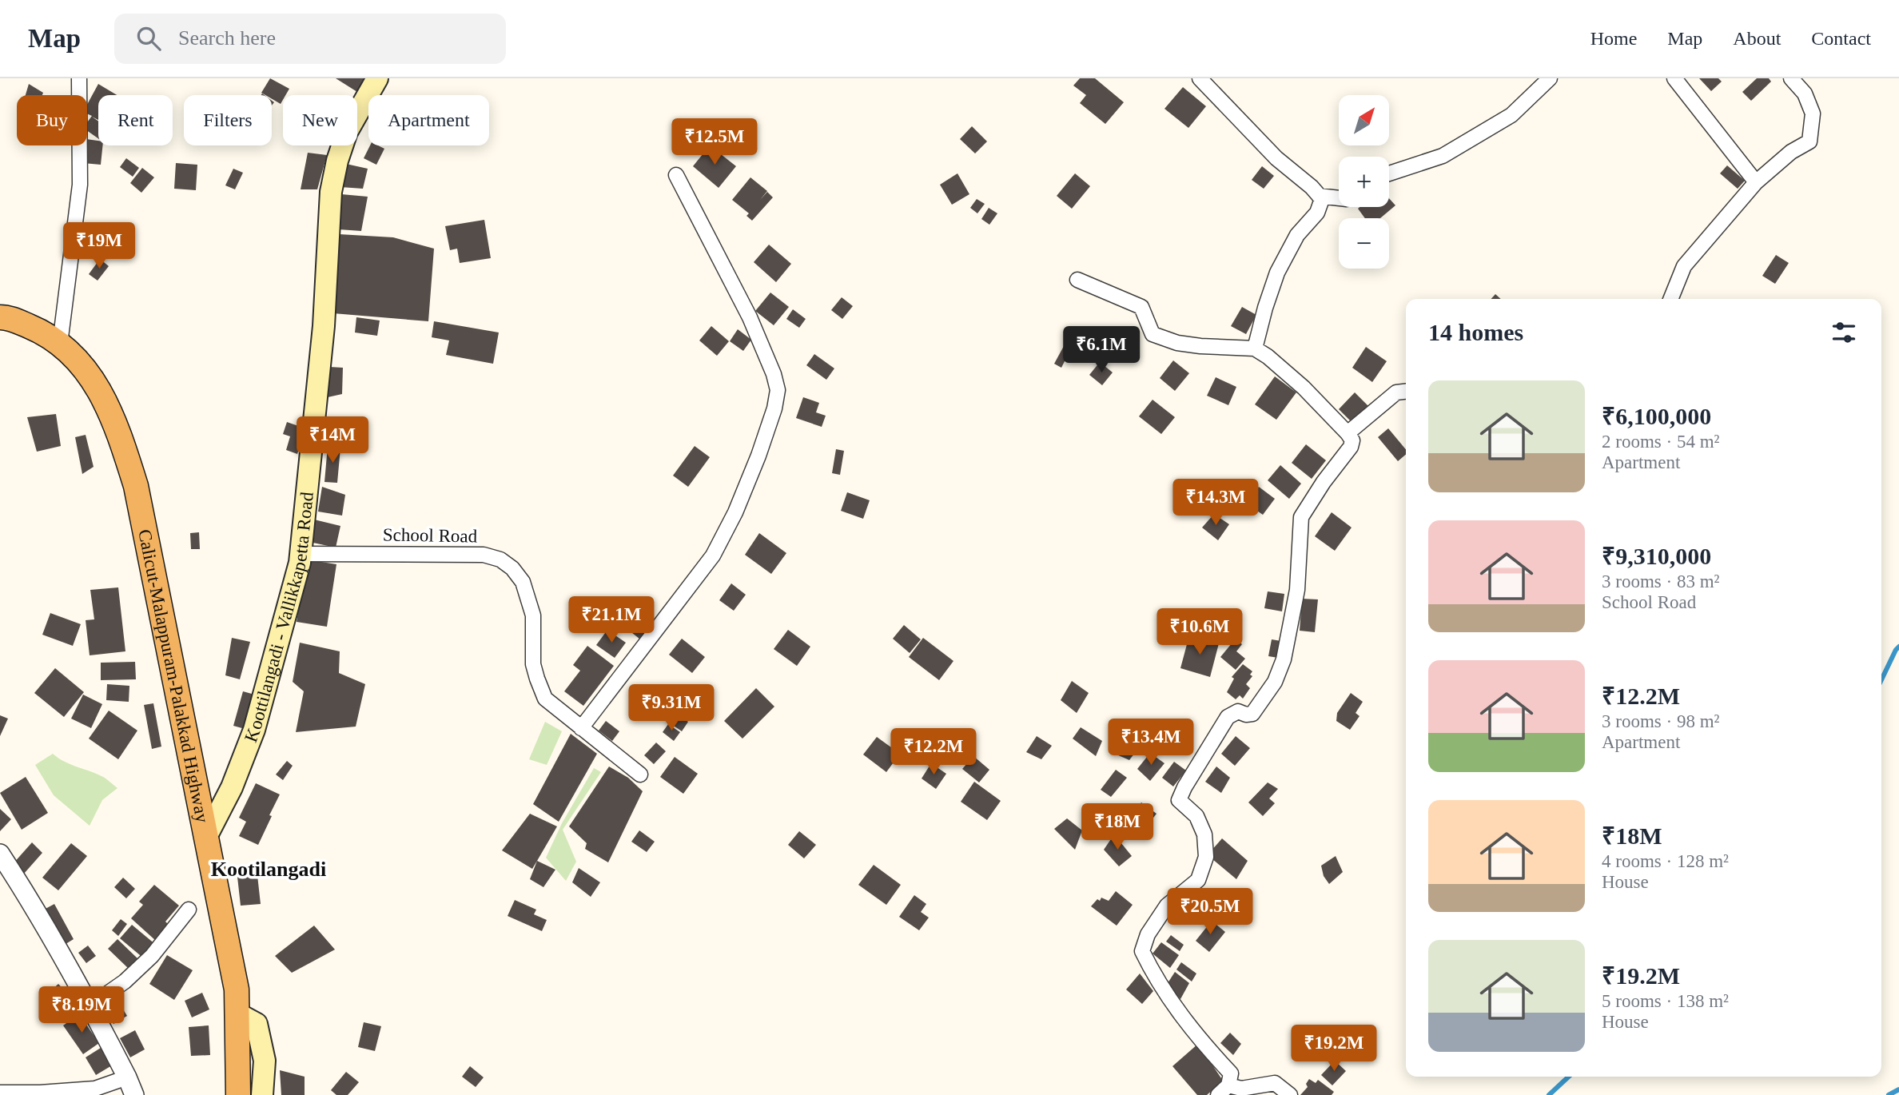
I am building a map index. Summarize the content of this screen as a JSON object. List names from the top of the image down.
{
  "streets": {
    "highway": ["Calicut-Malappuram-Palakkad Highway"],
    "main road": ["Koottilangadi - Vallikkapetta Road"],
    "street": ["School Road"]
  },
  "crossings": [
    ["School Road", "Koottilangadi - Vallikkapetta Road"],
    ["Koottilangadi - Vallikkapetta Road", "Calicut-Malappuram-Palakkad Highway"]
  ],
  "districts": ["Kootilangadi"],
  "north": "top right",
  "page": {
    "header": "Map",
    "search": "Search here",
    "nav": [
      "Home",
      "Map",
      "About",
      "Contact"
    ],
    "map_buttons": ["+", "−"],
    "chip": [
      "Buy",
      "Rent",
      "Filters",
      "New",
      "Apartment"
    ],
    "price": [
      "₹12.5M",
      "₹19M",
      "₹6.1M",
      "₹14M",
      "₹14.3M",
      "₹21.1M",
      "₹10.6M",
      "₹9.31M",
      "₹13.4M",
      "₹12.2M",
      "₹18M",
      "₹20.5M",
      "₹8.19M",
      "₹19.2M"
    ],
    "heading": "14 homes",
    "list": [
      {
        "name": "₹6,100,000",
        "note": "2 rooms · 54 m² · Apartment"
      },
      {
        "name": "₹9,310,000",
        "note": "3 rooms · 83 m² · School Road"
      },
      {
        "name": "₹12.2M",
        "note": "3 rooms · 98 m² · Apartment"
      },
      {
        "name": "₹18M",
        "note": "4 rooms · 128 m² · House"
      },
      {
        "name": "₹19.2M",
        "note": "5 rooms · 138 m² · House"
      }
    ]
  }
}
